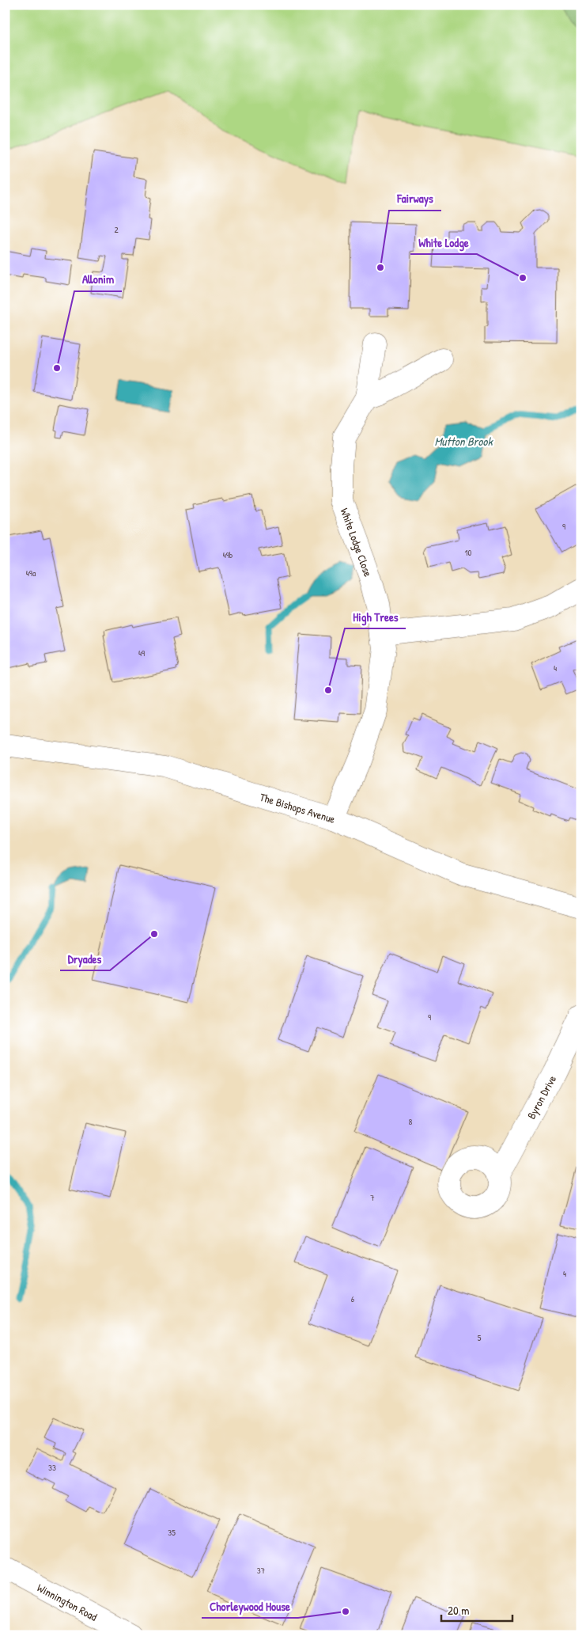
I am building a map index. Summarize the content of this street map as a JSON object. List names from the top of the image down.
{
  "streets": {
    "street": [
      "White Lodge Close",
      "The Bishops Avenue",
      "Byron Drive",
      "Winnington Road"
    ]
  },
  "crossings": [
    ["White Lodge Close", "The Bishops Avenue"]
  ],
  "water": ["Mutton Brook"],
  "places": [
    "Fairways",
    "White Lodge",
    "Allonim",
    "High Trees",
    "Dryades",
    "Chorleywood House"
  ],
  "house_numbers": [
    "2",
    "9",
    "10",
    "49b",
    "49a",
    "49",
    "4",
    "9",
    "8",
    "7",
    "4",
    "6",
    "5",
    "33",
    "35",
    "37"
  ],
  "scale_bar": "20 m"
}
